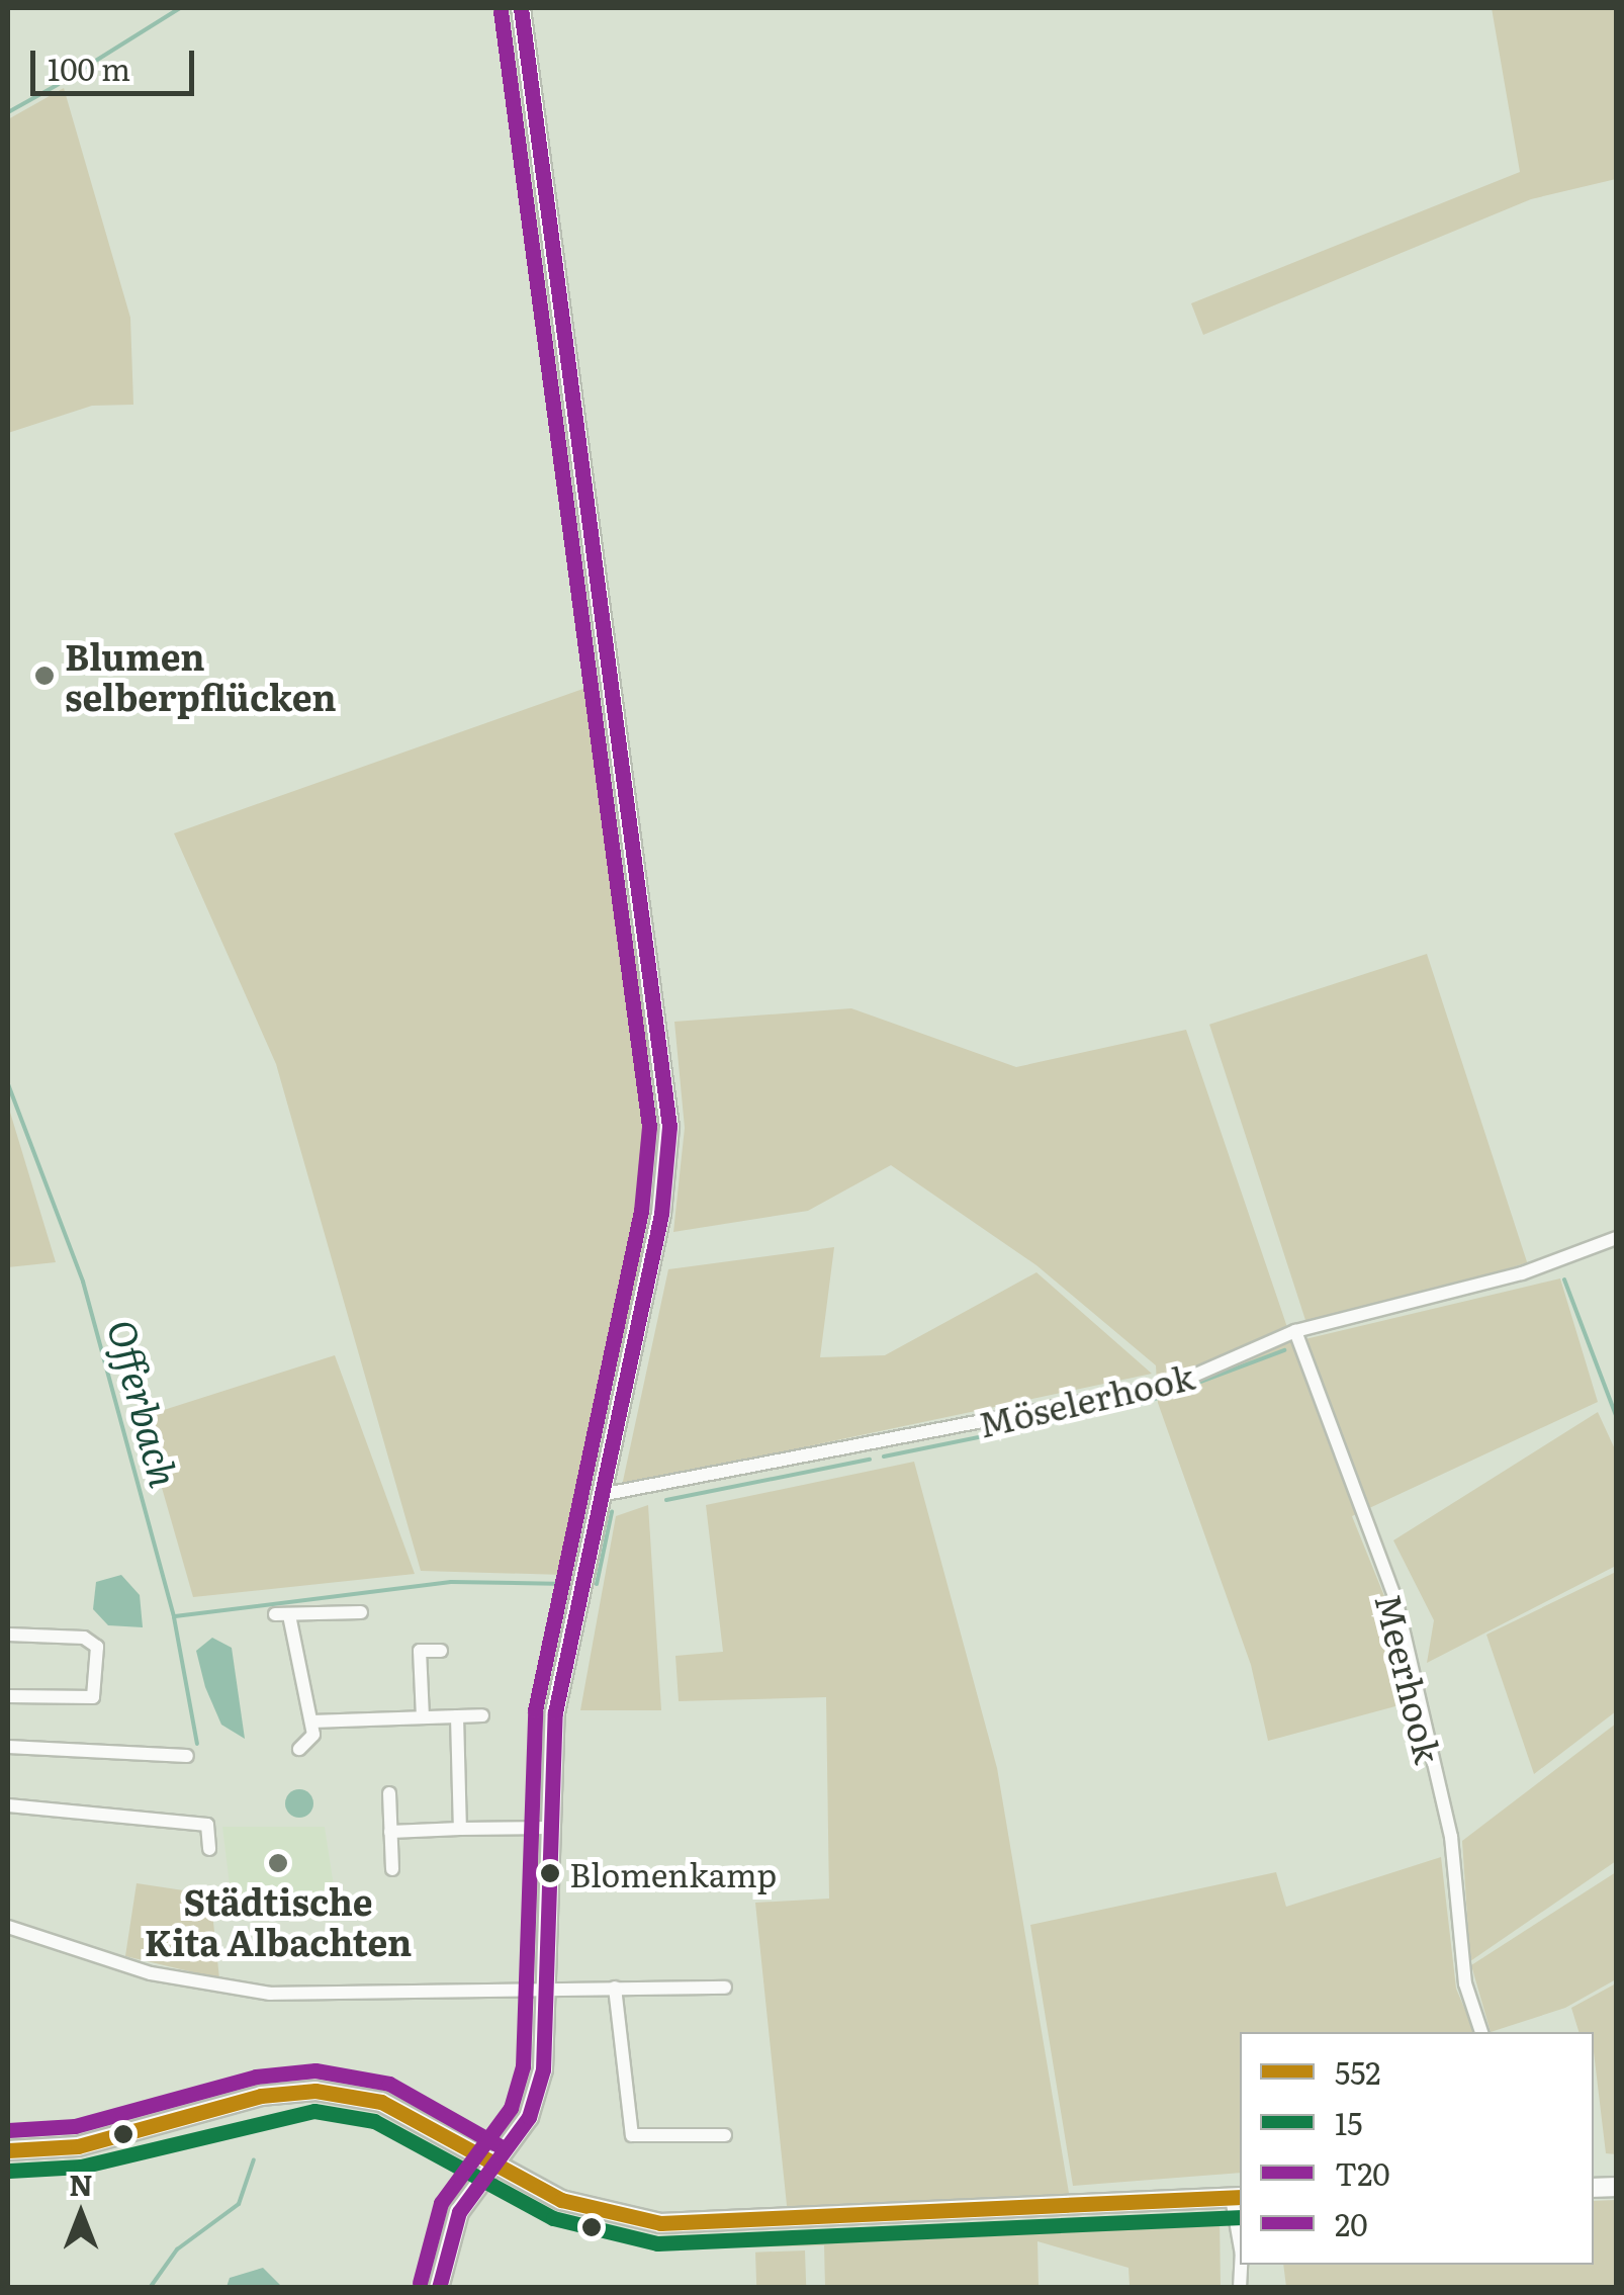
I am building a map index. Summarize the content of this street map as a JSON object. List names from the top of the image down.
{
  "streets": {
    "street": ["Möselerhook", "Meerhook"]
  },
  "crossings": [
    ["Möselerhook", "Meerhook"]
  ],
  "water": ["Offerbach"],
  "places": ["Blumen selberpflücken", "Städtische Kita Albachten", "Blomenkamp"],
  "lines": [
    "transit line 20",
    "transit line T20",
    "transit line 552",
    "transit line 15"
  ],
  "legend": [
    "552",
    "15",
    "T20",
    "20"
  ],
  "scale_bar": "100 m",
  "north": "top"
}
